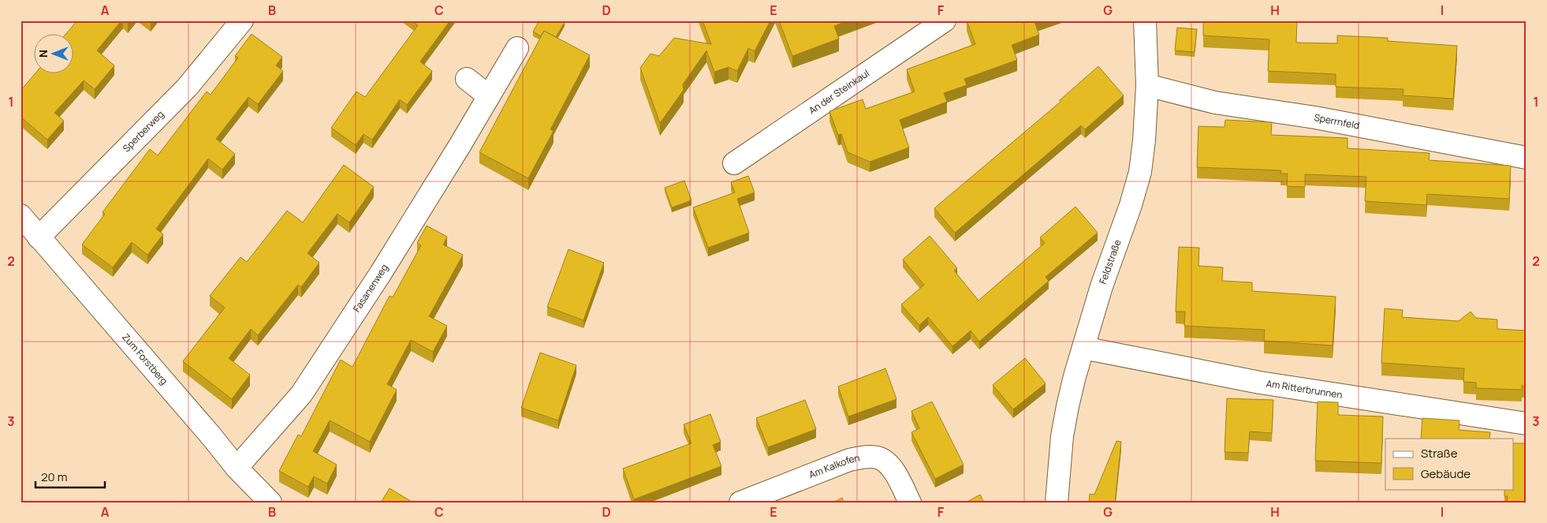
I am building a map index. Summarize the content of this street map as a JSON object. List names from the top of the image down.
{
  "streets": {
    "street": [
      "An der Steinkaul",
      "Sperrnfeld",
      "Sperberweg",
      "Feldstraße",
      "Fasanenweg",
      "Zum Forstberg",
      "Am Ritterbrunnen",
      "Am Kalkofen"
    ]
  },
  "crossings": [
    ["Sperrnfeld", "Feldstraße"],
    ["Sperberweg", "Zum Forstberg"],
    ["Feldstraße", "Am Ritterbrunnen"],
    ["Fasanenweg", "Zum Forstberg"]
  ],
  "legend": ["Straße", "Gebäude"],
  "scale_bar": "20 m",
  "north": "left",
  "grid": {
    "columns": [
      "A",
      "B",
      "C",
      "D",
      "E",
      "F",
      "G",
      "H",
      "I"
    ],
    "rows": ["1", "2", "3"]
  }
}
